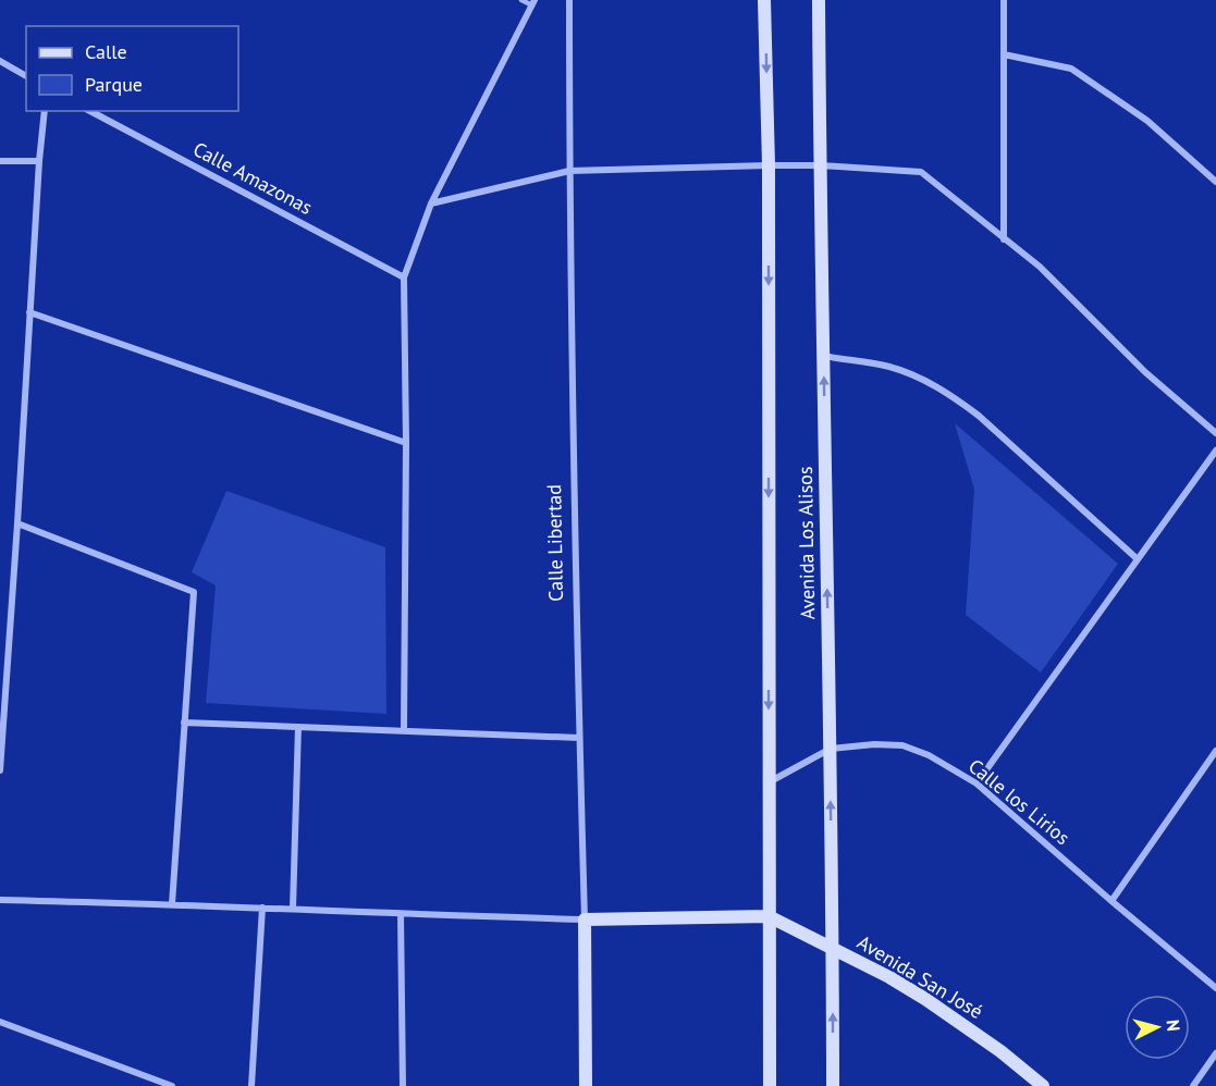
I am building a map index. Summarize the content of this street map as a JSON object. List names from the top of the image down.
{
  "streets": {
    "street": [
      "Calle Amazonas",
      "Calle Libertad",
      "Avenida Los Alisos",
      "Calle los Lirios",
      "Avenida San José"
    ]
  },
  "crossings": [
    ["Avenida Los Alisos", "Calle los Lirios"],
    ["Avenida Los Alisos", "Avenida San José"]
  ],
  "legend": ["Calle", "Parque"],
  "north": "right"
}
